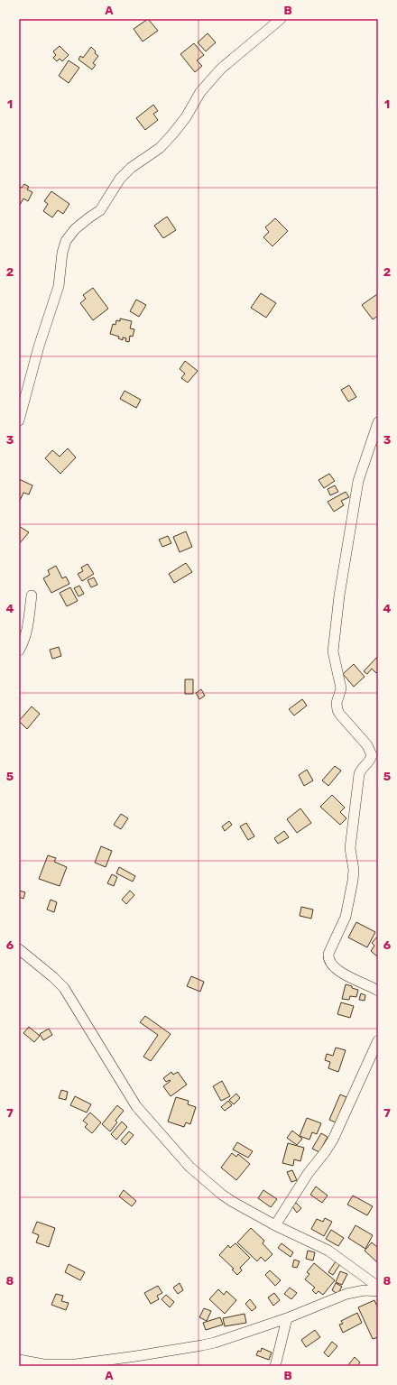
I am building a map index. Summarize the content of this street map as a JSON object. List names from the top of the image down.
{
  "grid": {
    "columns": ["A", "B"],
    "rows": [
      "1",
      "2",
      "3",
      "4",
      "5",
      "6",
      "7",
      "8"
    ]
  }
}
